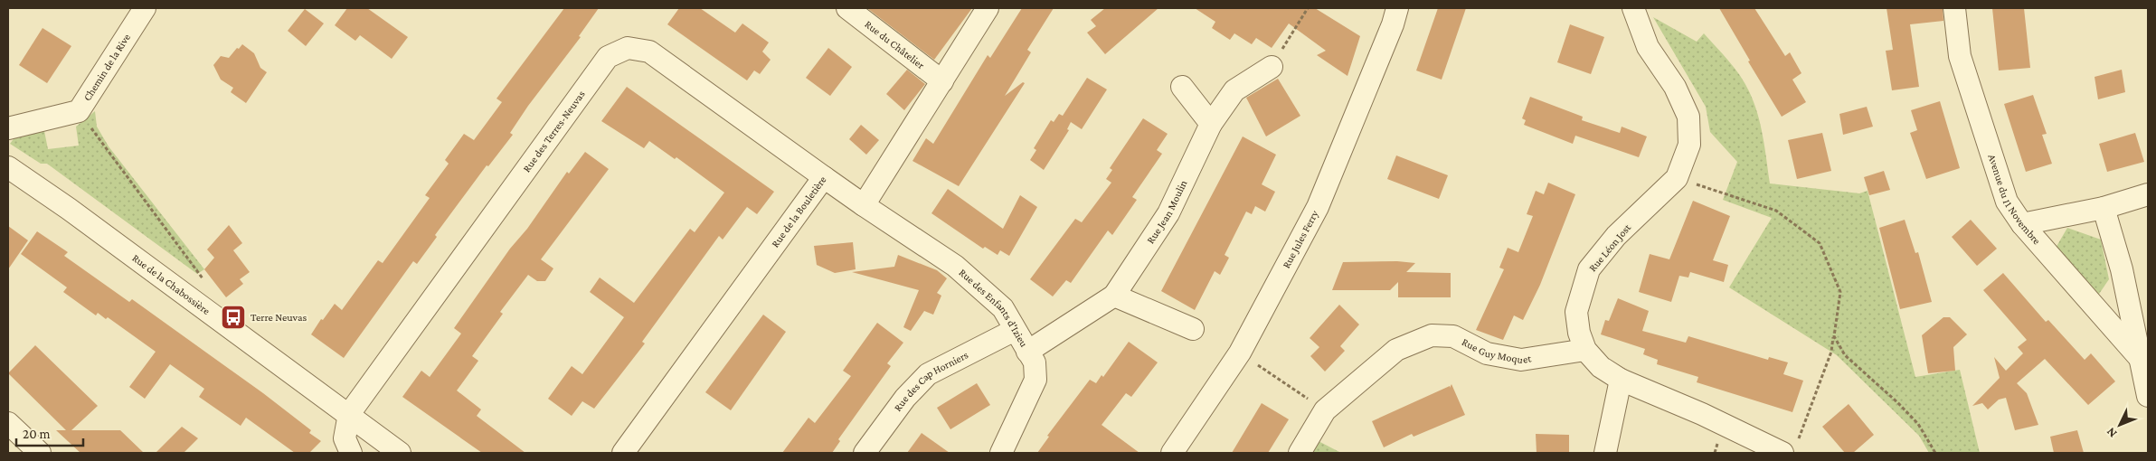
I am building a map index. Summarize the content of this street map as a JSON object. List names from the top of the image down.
{
  "streets": {
    "street": [
      "Rue du Châtelier",
      "Chemin de la Rive",
      "Rue des Terres-Neuvas",
      "Avenue du 11 Novembre",
      "Rue Jean Moulin",
      "Rue de la Bouletière",
      "Rue Jules Ferry",
      "Rue Léon Jost",
      "Rue de la Chabossière",
      "Rue des Enfants d'Izieu",
      "Rue Guy Moquet",
      "Rue des Cap Horniers"
    ]
  },
  "crossings": [
    ["Rue des Terres-Neuvas", "Rue de la Bouletière"],
    ["Rue des Terres-Neuvas", "Rue de la Chabossière"],
    ["Rue Jean Moulin", "Rue des Enfants d'Izieu"],
    ["Rue de la Bouletière", "Rue des Enfants d'Izieu"],
    ["Rue Léon Jost", "Rue Guy Moquet"],
    ["Rue des Enfants d'Izieu", "Rue des Cap Horniers"]
  ],
  "places": {
    "bus stop": ["Terre Neuvas"]
  },
  "scale_bar": "20 m",
  "north": "bottom left"
}
